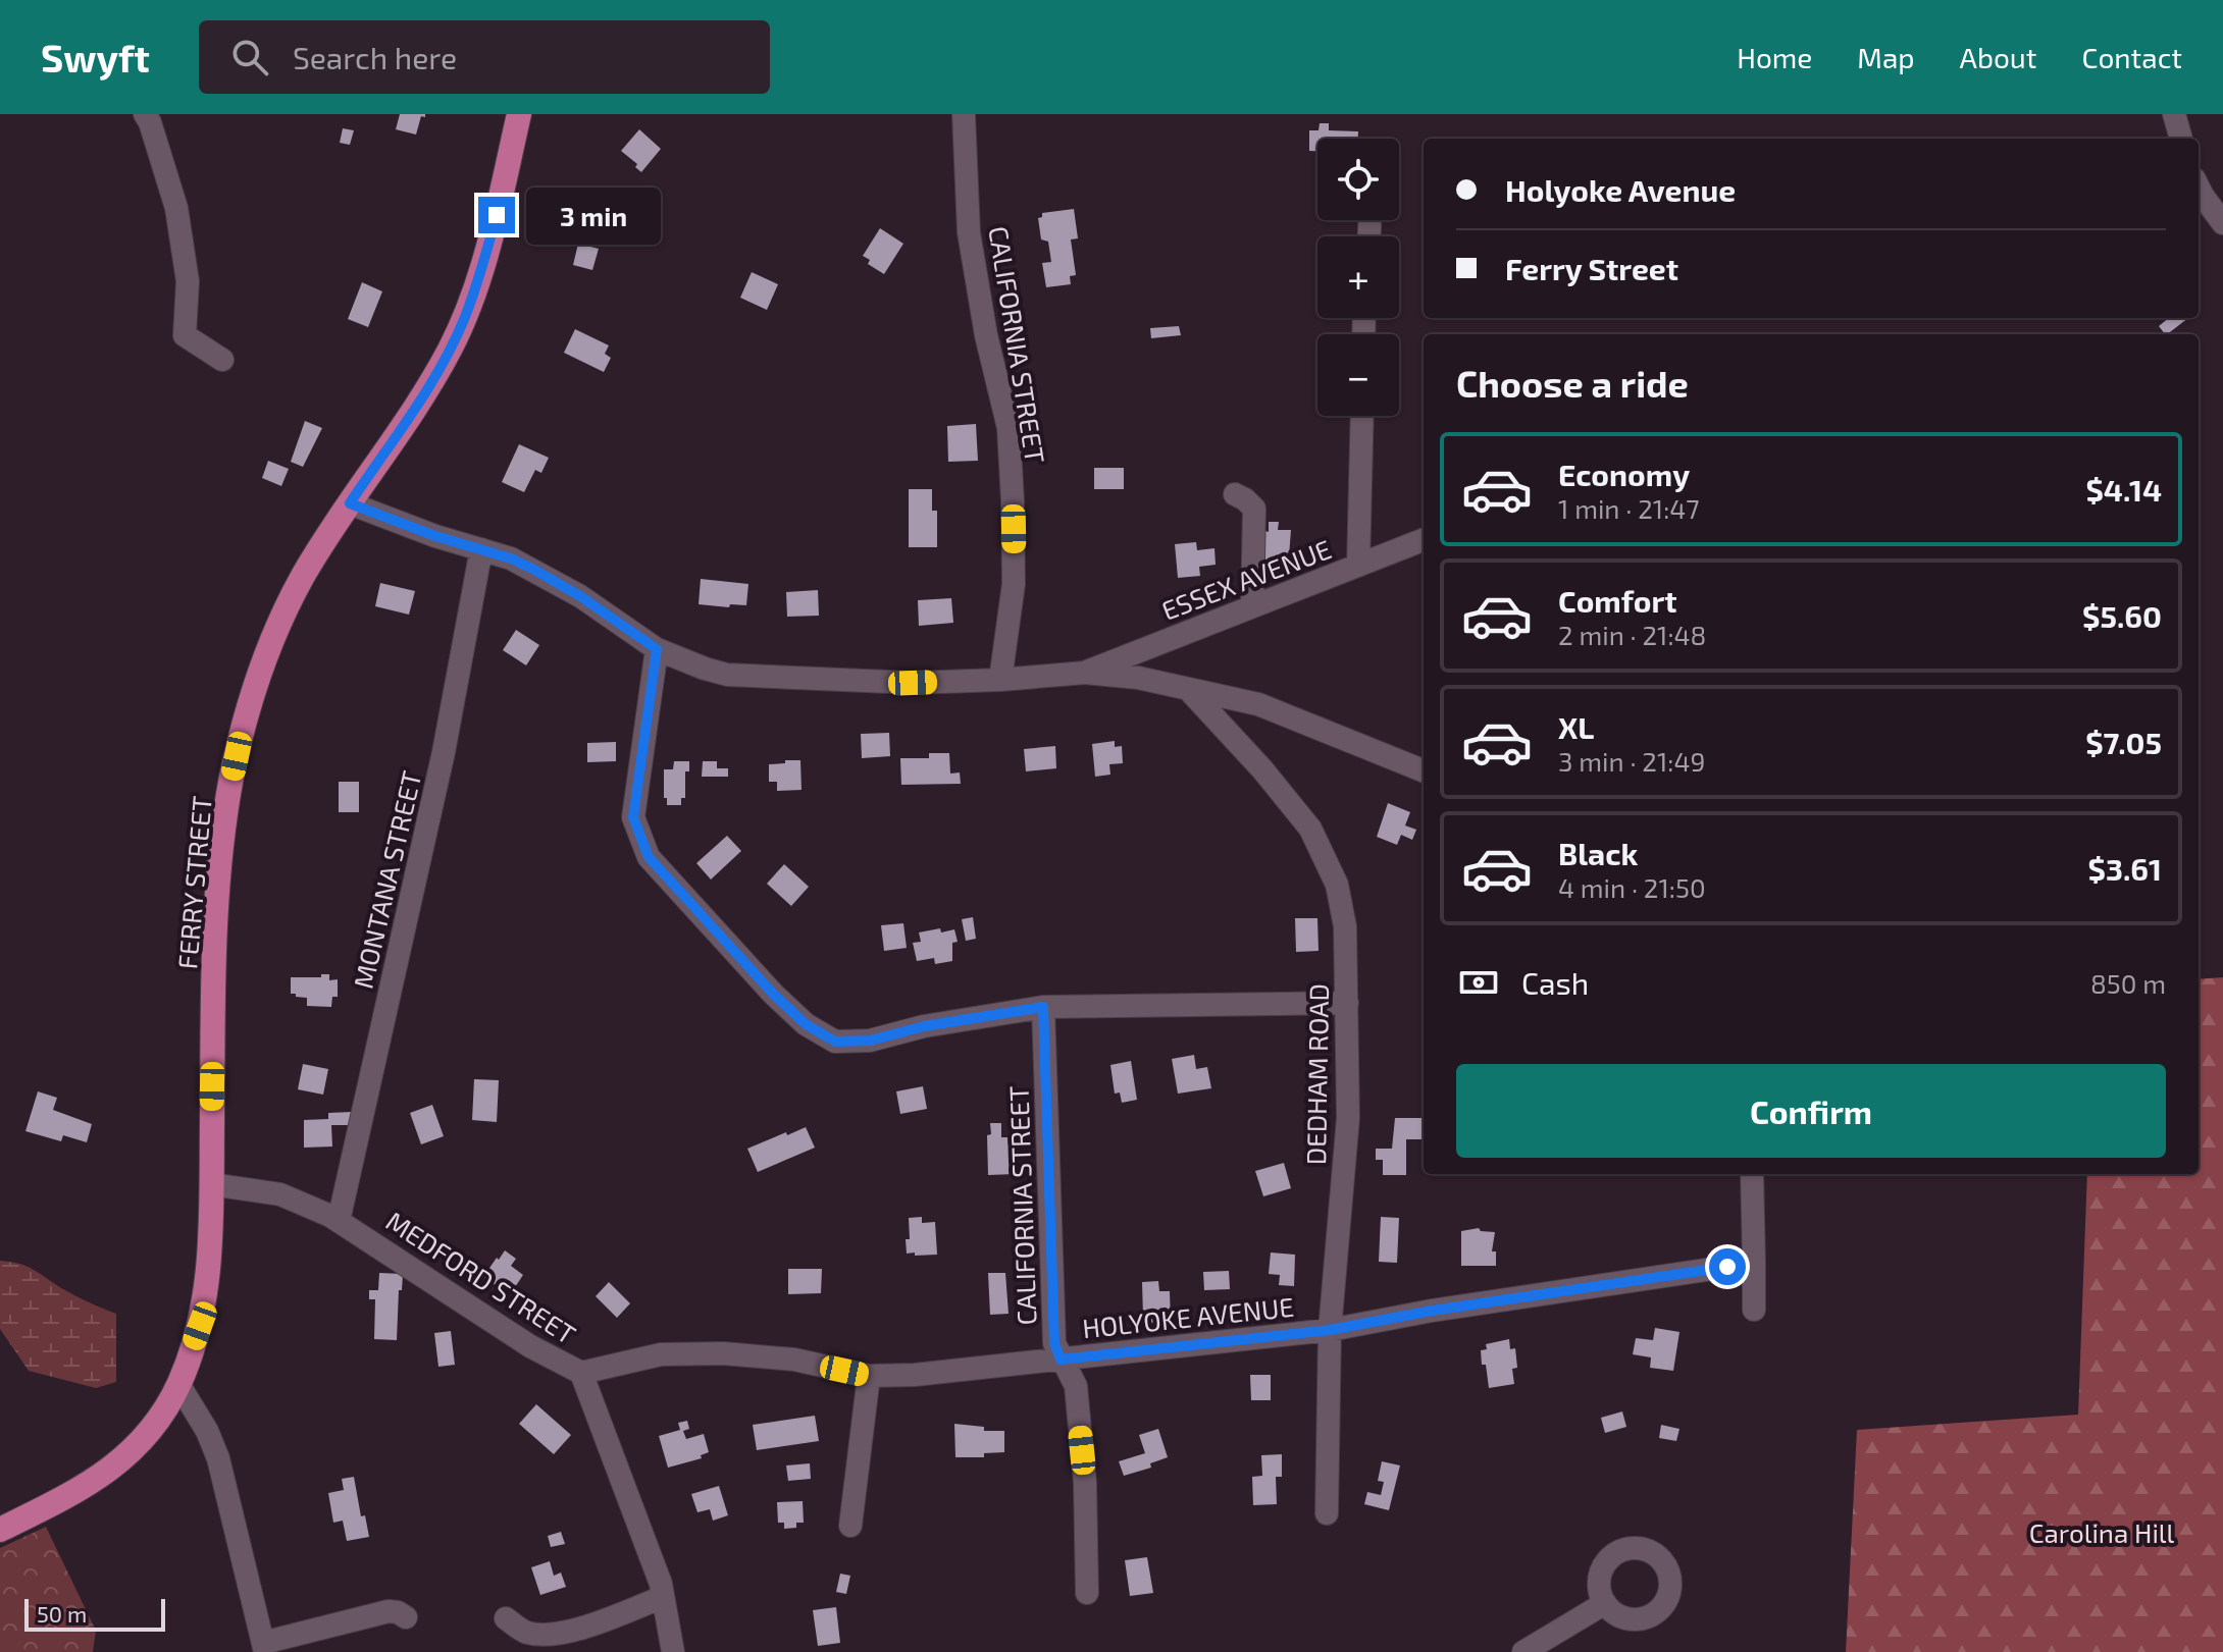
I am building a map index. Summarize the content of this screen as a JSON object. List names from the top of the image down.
{
  "streets": {
    "main road": ["FERRY STREET"],
    "street": [
      "CALIFORNIA STREET",
      "ESSEX AVENUE",
      "MONTANA STREET",
      "DEDHAM ROAD",
      "MEDFORD STREET",
      "HOLYOKE AVENUE"
    ]
  },
  "crossings": [
    ["CALIFORNIA STREET", "HOLYOKE AVENUE"],
    ["MONTANA STREET", "MEDFORD STREET"],
    ["FERRY STREET", "MEDFORD STREET"],
    ["DEDHAM ROAD", "HOLYOKE AVENUE"],
    ["MEDFORD STREET", "HOLYOKE AVENUE"]
  ],
  "parks": ["Carolina Hill"],
  "scale_bar": "50 m",
  "page": {
    "header": "Swyft",
    "search": "Search here",
    "nav": [
      "Home",
      "Map",
      "About",
      "Contact"
    ],
    "map_buttons": ["+", "−"],
    "banner": ["Holyoke Avenue", "Ferry Street"],
    "bubble": "3 min",
    "heading": "Choose a ride",
    "list": [
      {
        "name": "Economy",
        "note": "1 min · 21:47",
        "value": "$4.14"
      },
      {
        "name": "Comfort",
        "note": "2 min · 21:48",
        "value": "$5.60"
      },
      {
        "name": "XL",
        "note": "3 min · 21:49",
        "value": "$7.05"
      },
      {
        "name": "Black",
        "note": "4 min · 21:50",
        "value": "$3.61"
      }
    ],
    "pay": ["Cash", "850 m"],
    "buttons": "Confirm",
    "scale": "50 m"
  }
}
